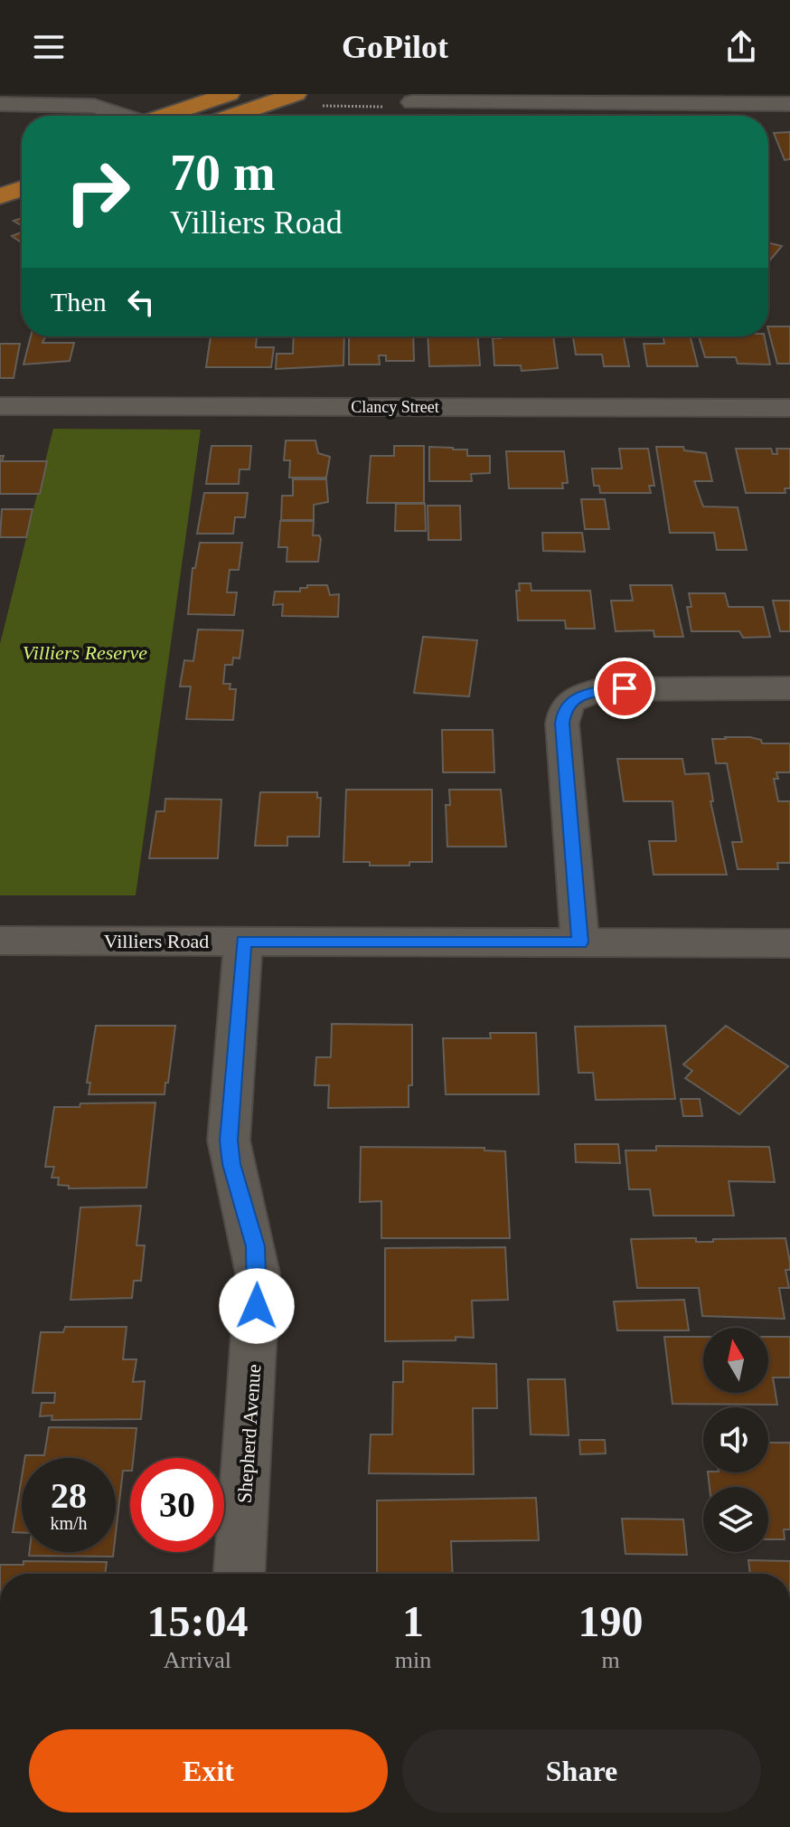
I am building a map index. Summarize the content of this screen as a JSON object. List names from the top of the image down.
{
  "streets": {
    "street": ["Clancy Street", "Villiers Road", "Shepherd Avenue"]
  },
  "crossings": [
    ["Villiers Road", "Shepherd Avenue"]
  ],
  "parks": ["Villiers Reserve"],
  "north": "top",
  "page": {
    "header": "GoPilot",
    "turn": ["70 m", "Villiers Road"],
    "then": "Then",
    "speed": "28 km/h",
    "limit": "30",
    "eta": [
      "15:04",
      "Arrival",
      "1",
      "min",
      "190",
      "m"
    ],
    "buttons": ["Exit", "Share"]
  }
}
